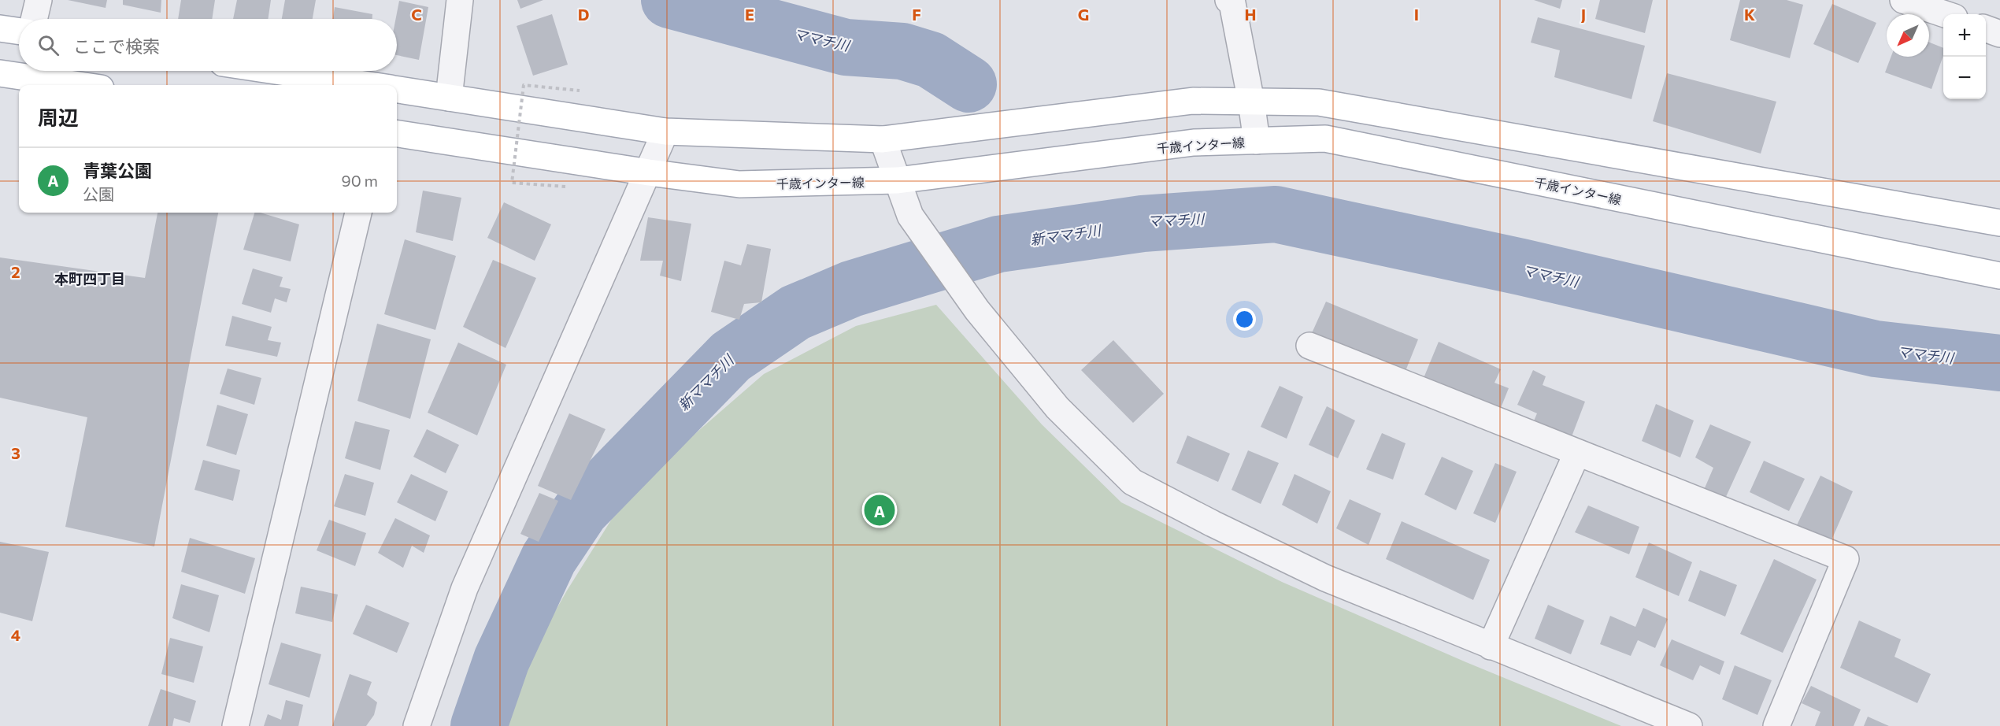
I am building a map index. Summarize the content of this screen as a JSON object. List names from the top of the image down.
{
  "streets": {
    "main road": ["千歳インター線"]
  },
  "districts": ["本町四丁目"],
  "water": ["ママチ川", "新ママチ川"],
  "north": "bottom left",
  "page": {
    "map_buttons": ["+", "−"],
    "search": "ここで検索",
    "heading": "周辺",
    "list": [
      {
        "mark": "A",
        "name": "青葉公園",
        "note": "公園",
        "value": "90 m"
      }
    ],
    "pins": "A"
  },
  "grid": {
    "columns": [
      "C",
      "D",
      "E",
      "F",
      "G",
      "H",
      "I",
      "J",
      "K"
    ],
    "rows": ["2", "3", "4"]
  }
}
